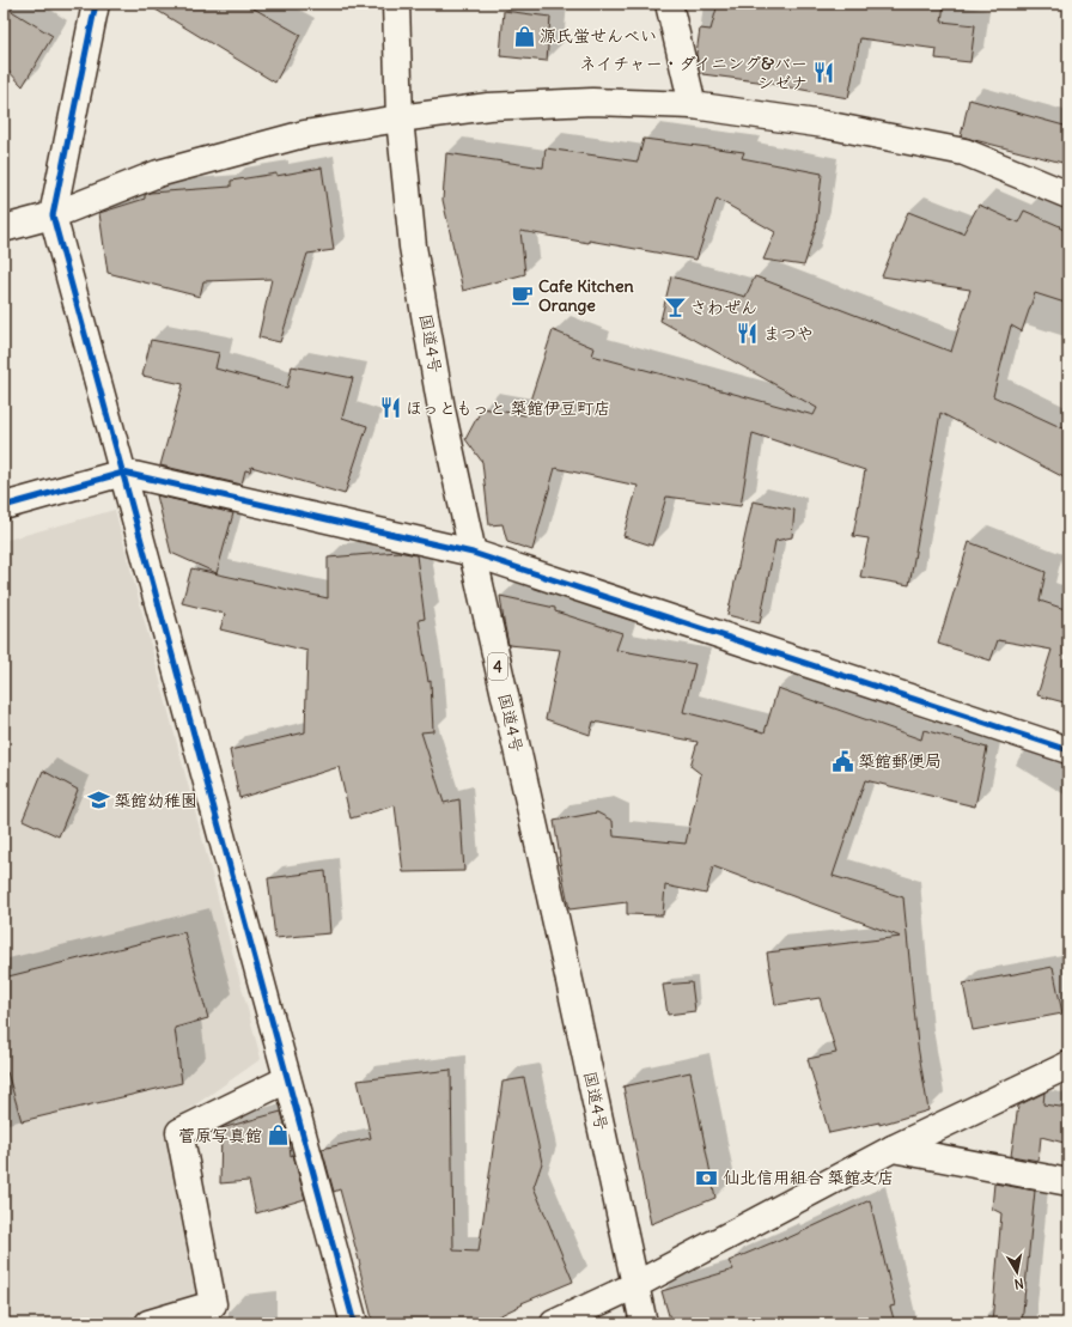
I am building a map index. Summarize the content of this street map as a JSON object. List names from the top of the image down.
{
  "streets": {
    "main road": ["国道4号", "4"]
  },
  "places": {
    "shop": ["源氏蛍せんべい", "菅原写真館"],
    "restaurant": ["ネイチャー・ダイニング&バー シゼナ", "まつや", "ほっともっと 築館伊豆町店"],
    "cafe": ["Cafe Kitchen Orange"],
    "bar": ["さわぜん"],
    "public building": ["築館郵便局"],
    "school or university": ["築館幼稚園"],
    "bank": ["仙北信用組合 築館支店"]
  },
  "north": "bottom"
}
